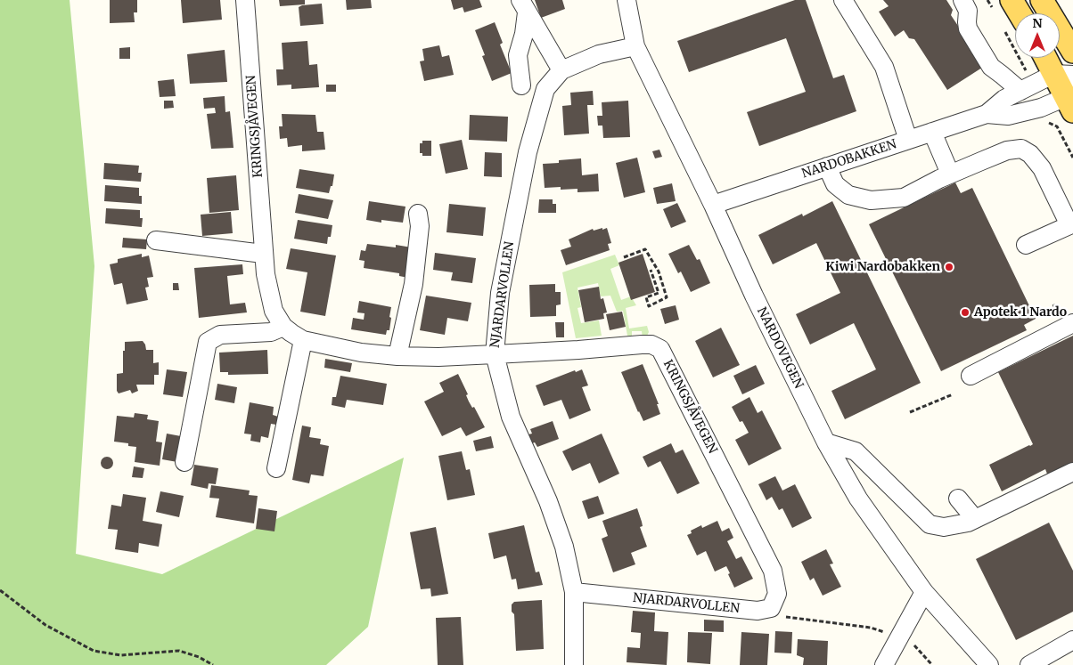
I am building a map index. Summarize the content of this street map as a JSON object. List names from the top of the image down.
{
  "streets": {
    "street": [
      "KRINGSJÅVEGEN",
      "NARDOBAKKEN",
      "NJARDARVOLLEN",
      "NARDOVEGEN"
    ]
  },
  "crossings": [
    ["KRINGSJÅVEGEN", "NJARDARVOLLEN"],
    ["NARDOBAKKEN", "NARDOVEGEN"],
    ["NJARDARVOLLEN", "NARDOVEGEN"]
  ],
  "places": ["Kiwi Nardobakken", "Apotek 1 Nardo"],
  "north": "top"
}
